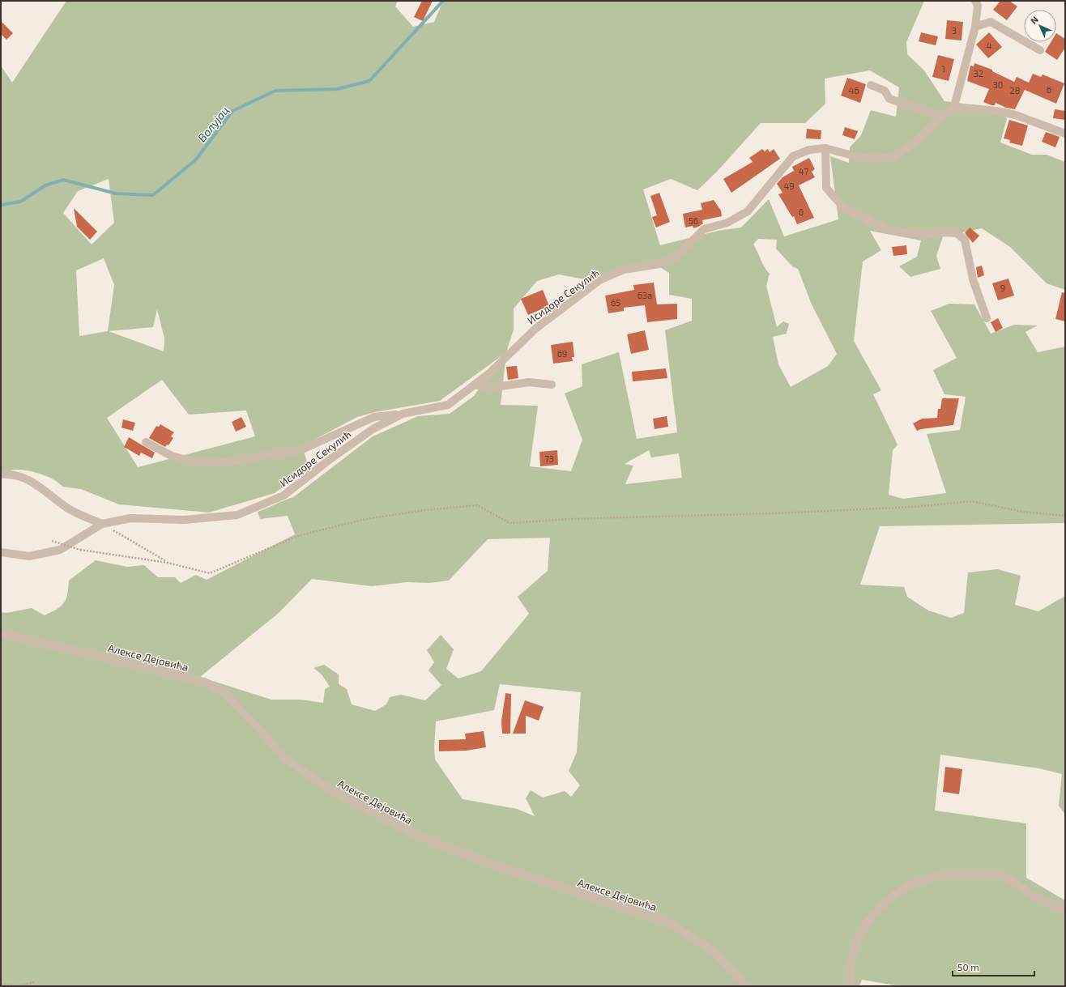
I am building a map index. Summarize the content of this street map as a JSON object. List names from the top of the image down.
{
  "streets": {
    "street": ["Исидоре Секулић", "Алексе Дејовића"]
  },
  "water": ["Волујац"],
  "house_numbers": [
    "3",
    "4",
    "1",
    "32",
    "30",
    "6",
    "46",
    "28",
    "47",
    "49",
    "6",
    "56",
    "9",
    "63a",
    "65",
    "69",
    "73"
  ],
  "scale_bar": "50 m",
  "north": "top left"
}
